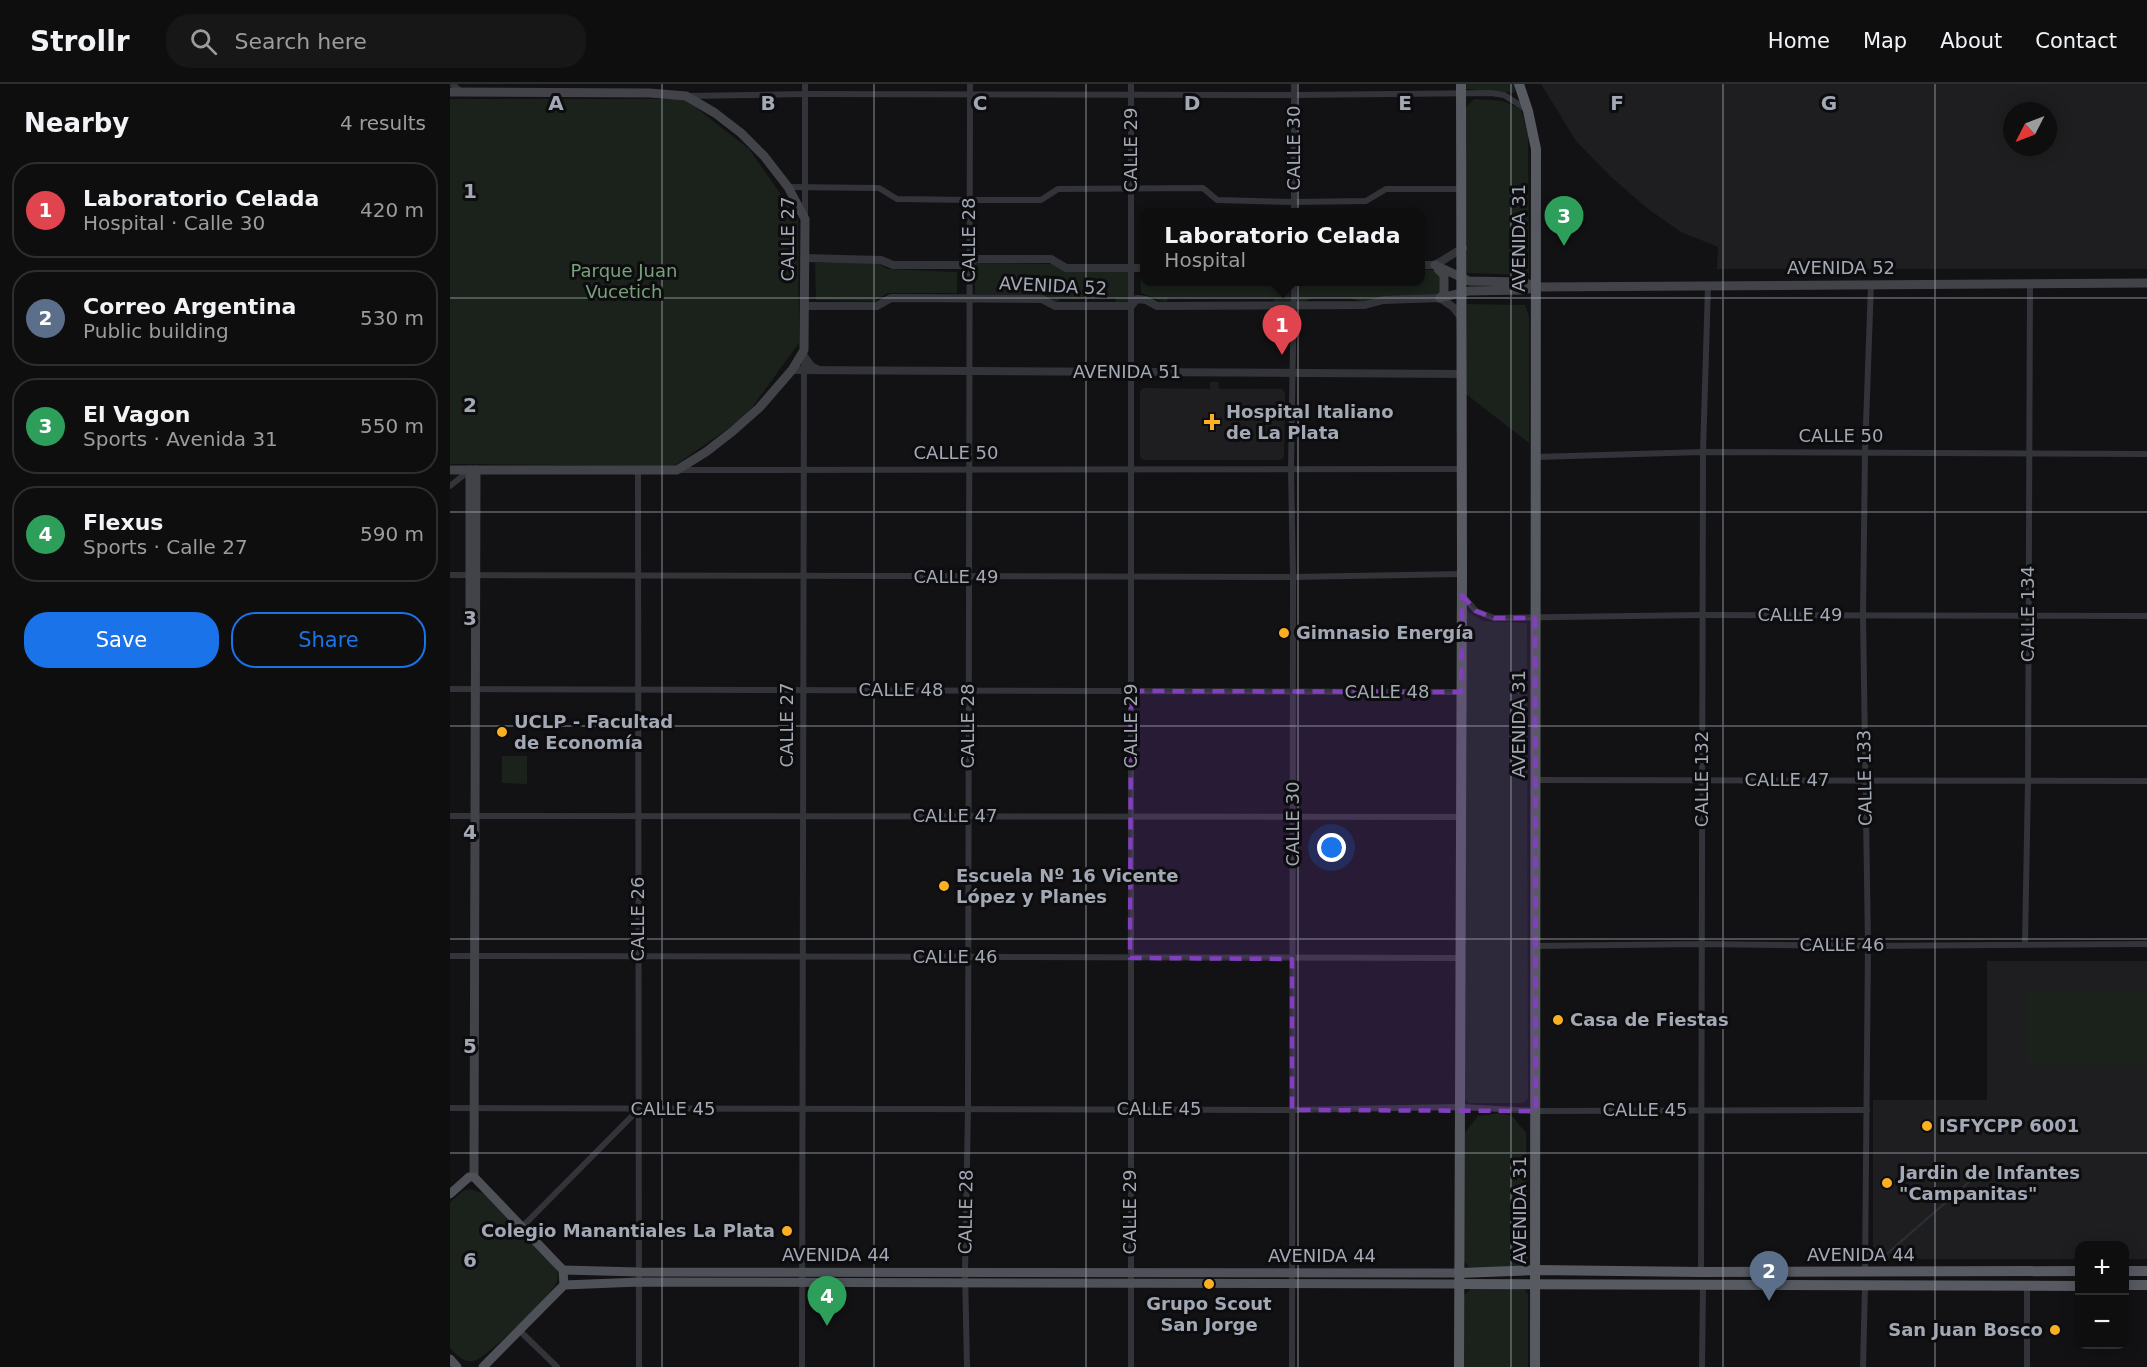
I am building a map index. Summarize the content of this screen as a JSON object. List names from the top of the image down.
{
  "streets": {
    "highway": ["AVENIDA 31", "AVENIDA 44"],
    "main road": ["CALLE 27", "AVENIDA 52", "CALLE 50"],
    "street": [
      "CALLE 30",
      "CALLE 29",
      "CALLE 28",
      "AVENIDA 51",
      "CALLE 49",
      "CALLE 134",
      "CALLE 48",
      "CALLE 133",
      "CALLE 132",
      "CALLE 47",
      "CALLE 26",
      "CALLE 46",
      "CALLE 45"
    ]
  },
  "crossings": [
    ["CALLE 30", "AVENIDA 52"],
    ["CALLE 30", "AVENIDA 51"],
    ["CALLE 30", "CALLE 50"],
    ["CALLE 30", "CALLE 49"],
    ["CALLE 30", "CALLE 48"],
    ["CALLE 30", "CALLE 47"],
    ["CALLE 30", "CALLE 46"],
    ["CALLE 30", "CALLE 45"],
    ["CALLE 30", "AVENIDA 44"],
    ["CALLE 29", "AVENIDA 52"],
    ["CALLE 29", "AVENIDA 51"],
    ["CALLE 29", "CALLE 50"],
    ["CALLE 29", "CALLE 49"],
    ["CALLE 29", "CALLE 48"],
    ["CALLE 29", "CALLE 47"],
    ["CALLE 29", "CALLE 46"],
    ["CALLE 29", "CALLE 45"],
    ["CALLE 29", "AVENIDA 44"],
    ["AVENIDA 31", "AVENIDA 52"],
    ["AVENIDA 31", "CALLE 50"],
    ["AVENIDA 31", "CALLE 49"],
    ["AVENIDA 31", "CALLE 47"],
    ["AVENIDA 31", "CALLE 46"],
    ["AVENIDA 31", "CALLE 45"],
    ["AVENIDA 31", "AVENIDA 44"],
    ["CALLE 27", "AVENIDA 52"],
    ["CALLE 27", "AVENIDA 51"],
    ["CALLE 27", "CALLE 50"],
    ["CALLE 27", "CALLE 49"],
    ["CALLE 27", "CALLE 48"],
    ["CALLE 27", "CALLE 47"],
    ["CALLE 27", "CALLE 46"],
    ["CALLE 27", "CALLE 45"],
    ["CALLE 27", "AVENIDA 44"],
    ["CALLE 28", "AVENIDA 52"],
    ["CALLE 28", "AVENIDA 51"],
    ["CALLE 28", "CALLE 50"],
    ["CALLE 28", "CALLE 49"],
    ["CALLE 28", "CALLE 48"],
    ["CALLE 28", "CALLE 47"],
    ["CALLE 28", "CALLE 46"],
    ["CALLE 28", "CALLE 45"],
    ["CALLE 28", "AVENIDA 44"],
    ["AVENIDA 52", "CALLE 134"],
    ["AVENIDA 52", "CALLE 133"],
    ["AVENIDA 52", "CALLE 132"],
    ["CALLE 50", "CALLE 134"],
    ["CALLE 50", "CALLE 133"],
    ["CALLE 50", "CALLE 132"],
    ["CALLE 50", "CALLE 26"],
    ["CALLE 49", "CALLE 134"],
    ["CALLE 49", "CALLE 133"],
    ["CALLE 49", "CALLE 132"],
    ["CALLE 49", "CALLE 26"],
    ["CALLE 134", "CALLE 47"],
    ["CALLE 134", "CALLE 46"],
    ["CALLE 48", "CALLE 26"],
    ["CALLE 133", "CALLE 47"],
    ["CALLE 133", "CALLE 46"],
    ["CALLE 133", "CALLE 45"],
    ["CALLE 133", "AVENIDA 44"],
    ["CALLE 132", "CALLE 47"],
    ["CALLE 132", "CALLE 46"],
    ["CALLE 132", "CALLE 45"],
    ["CALLE 132", "AVENIDA 44"],
    ["CALLE 47", "CALLE 26"],
    ["CALLE 26", "CALLE 46"],
    ["CALLE 26", "CALLE 45"],
    ["CALLE 26", "AVENIDA 44"]
  ],
  "parks": ["Parque Juan Vucetich"],
  "places": {
    "health": ["Hospital Italiano de La Plata"],
    "other": [
      "Gimnasio Energía",
      "UCLP - Facultad de Economía",
      "Escuela Nº 16 Vicente López y Planes",
      "Casa de Fiestas",
      "ISFYCPP 6001",
      "Jardin de Infantes \"Campanitas\"",
      "Colegio Manantiales La Plata",
      "Grupo Scout San Jorge",
      "San Juan Bosco"
    ]
  },
  "north": "bottom left",
  "page": {
    "header": "Strollr",
    "search": "Search here",
    "nav": [
      "Home",
      "Map",
      "About",
      "Contact"
    ],
    "heading": ["Nearby", "4 results"],
    "list": [
      {
        "mark": "1",
        "name": "Laboratorio Celada",
        "note": "Hospital · Calle 30",
        "value": "420 m"
      },
      {
        "mark": "2",
        "name": "Correo Argentina",
        "note": "Public building",
        "value": "530 m"
      },
      {
        "mark": "3",
        "name": "El Vagon",
        "note": "Sports · Avenida 31",
        "value": "550 m"
      },
      {
        "mark": "4",
        "name": "Flexus",
        "note": "Sports · Calle 27",
        "value": "590 m"
      }
    ],
    "pins": [
      "3",
      "1",
      "2",
      "4"
    ],
    "popup": ["Laboratorio Celada", "Hospital"],
    "buttons": ["Save", "Share"],
    "map_buttons": ["+", "−"]
  },
  "grid": {
    "columns": [
      "A",
      "B",
      "C",
      "D",
      "E",
      "F",
      "G"
    ],
    "rows": [
      "1",
      "2",
      "3",
      "4",
      "5",
      "6"
    ]
  }
}
